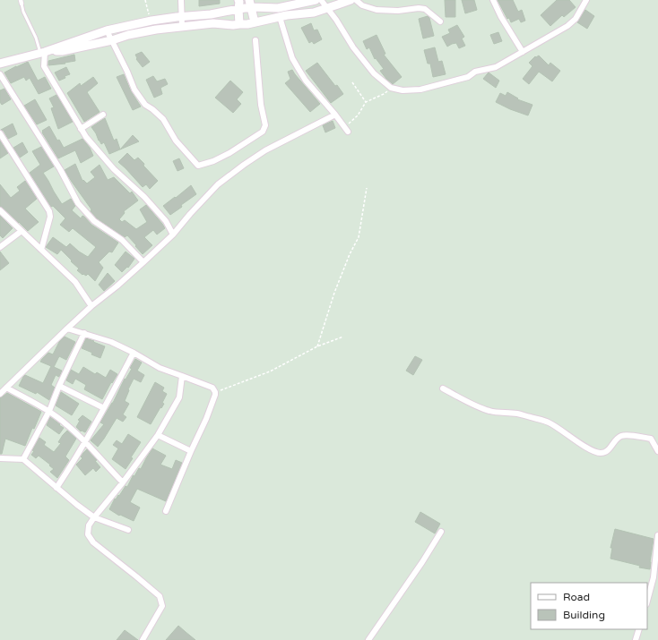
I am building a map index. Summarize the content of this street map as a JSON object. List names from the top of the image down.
{
  "legend": ["Road", "Building"]
}
